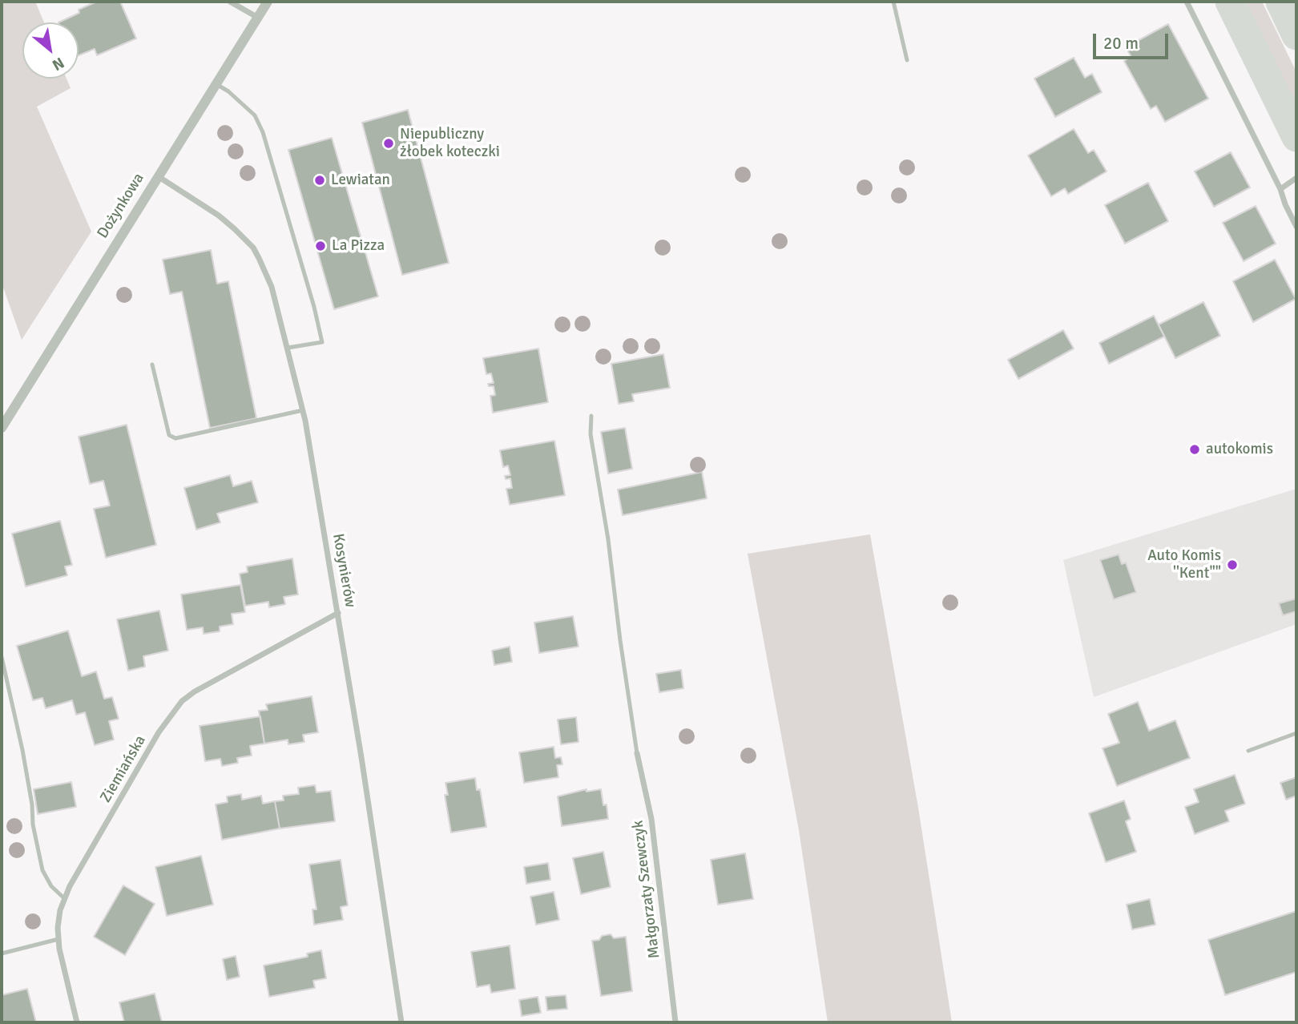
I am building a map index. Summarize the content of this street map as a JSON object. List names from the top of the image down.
{
  "streets": {
    "street": [
      "Dożynkowa",
      "Kosynierów",
      "Ziemiańska",
      "Małgorzaty Szewczyk"
    ]
  },
  "crossings": [
    ["Dożynkowa", "Kosynierów"],
    ["Kosynierów", "Ziemiańska"]
  ],
  "places": [
    "Niepubliczny żłobek koteczki",
    "Lewiatan",
    "La Pizza",
    "autokomis",
    "Auto Komis ''Kent\"\""
  ],
  "scale_bar": "20 m",
  "north": "bottom right"
}
